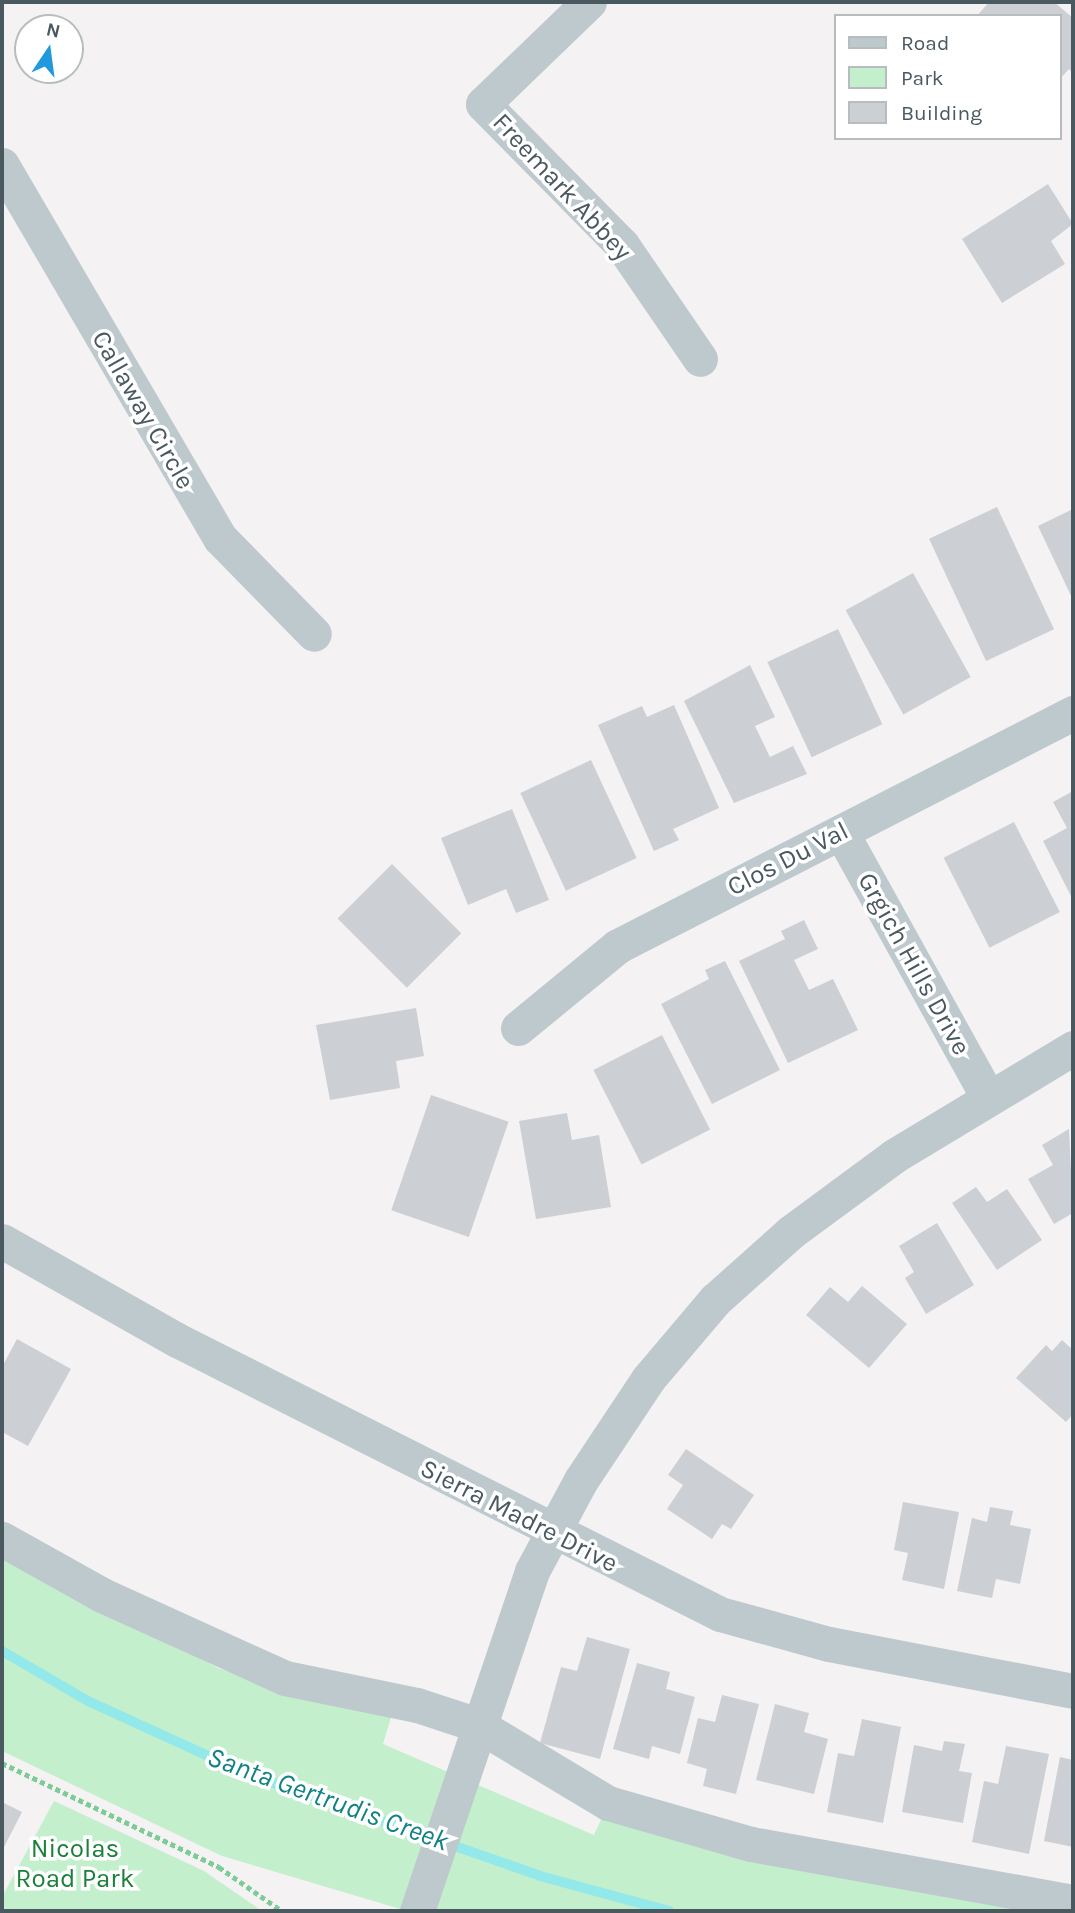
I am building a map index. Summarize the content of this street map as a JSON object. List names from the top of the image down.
{
  "streets": {
    "street": [
      "Freemark Abbey",
      "Callaway Circle",
      "Clos Du Val",
      "Grgich Hills Drive",
      "Sierra Madre Drive"
    ]
  },
  "crossings": [
    ["Clos Du Val", "Grgich Hills Drive"]
  ],
  "water": ["Santa Gertrudis Creek"],
  "parks": ["Nicolas Road Park"],
  "legend": ["Road", "Park", "Building"],
  "north": "top"
}
